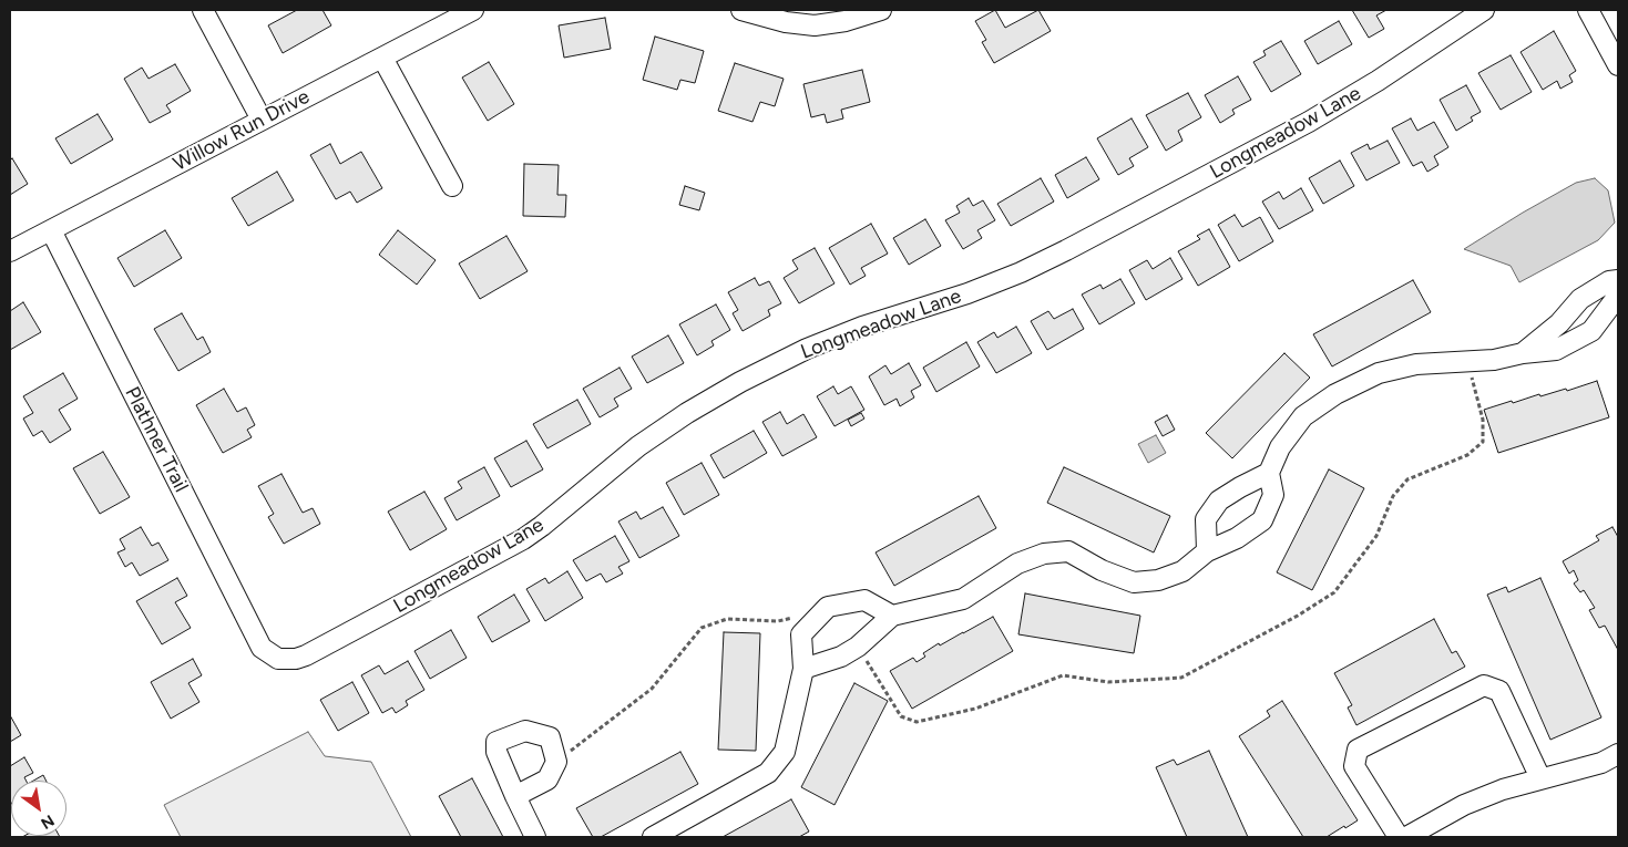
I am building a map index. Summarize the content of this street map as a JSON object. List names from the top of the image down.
{
  "streets": {
    "street": ["Willow Run Drive", "Longmeadow Lane", "Plathner Trail"]
  },
  "crossings": [
    ["Willow Run Drive", "Plathner Trail"],
    ["Longmeadow Lane", "Plathner Trail"]
  ],
  "north": "bottom right"
}
